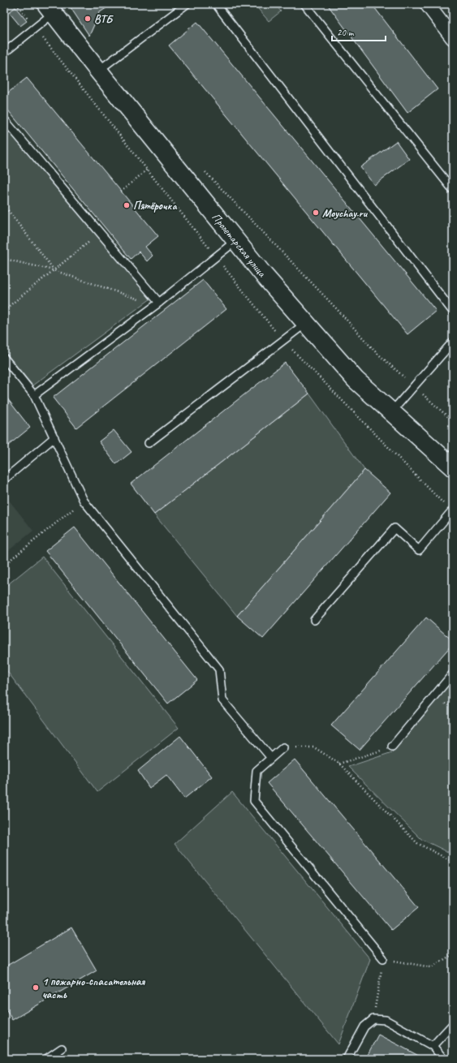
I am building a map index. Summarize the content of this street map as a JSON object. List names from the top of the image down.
{
  "streets": {
    "street": ["Пролетарская улица"]
  },
  "places": [
    "ВТБ",
    "Пятёрочка",
    "Moychay.ru",
    "1 пожарно-спасательная часть"
  ],
  "scale_bar": "20 m"
}
